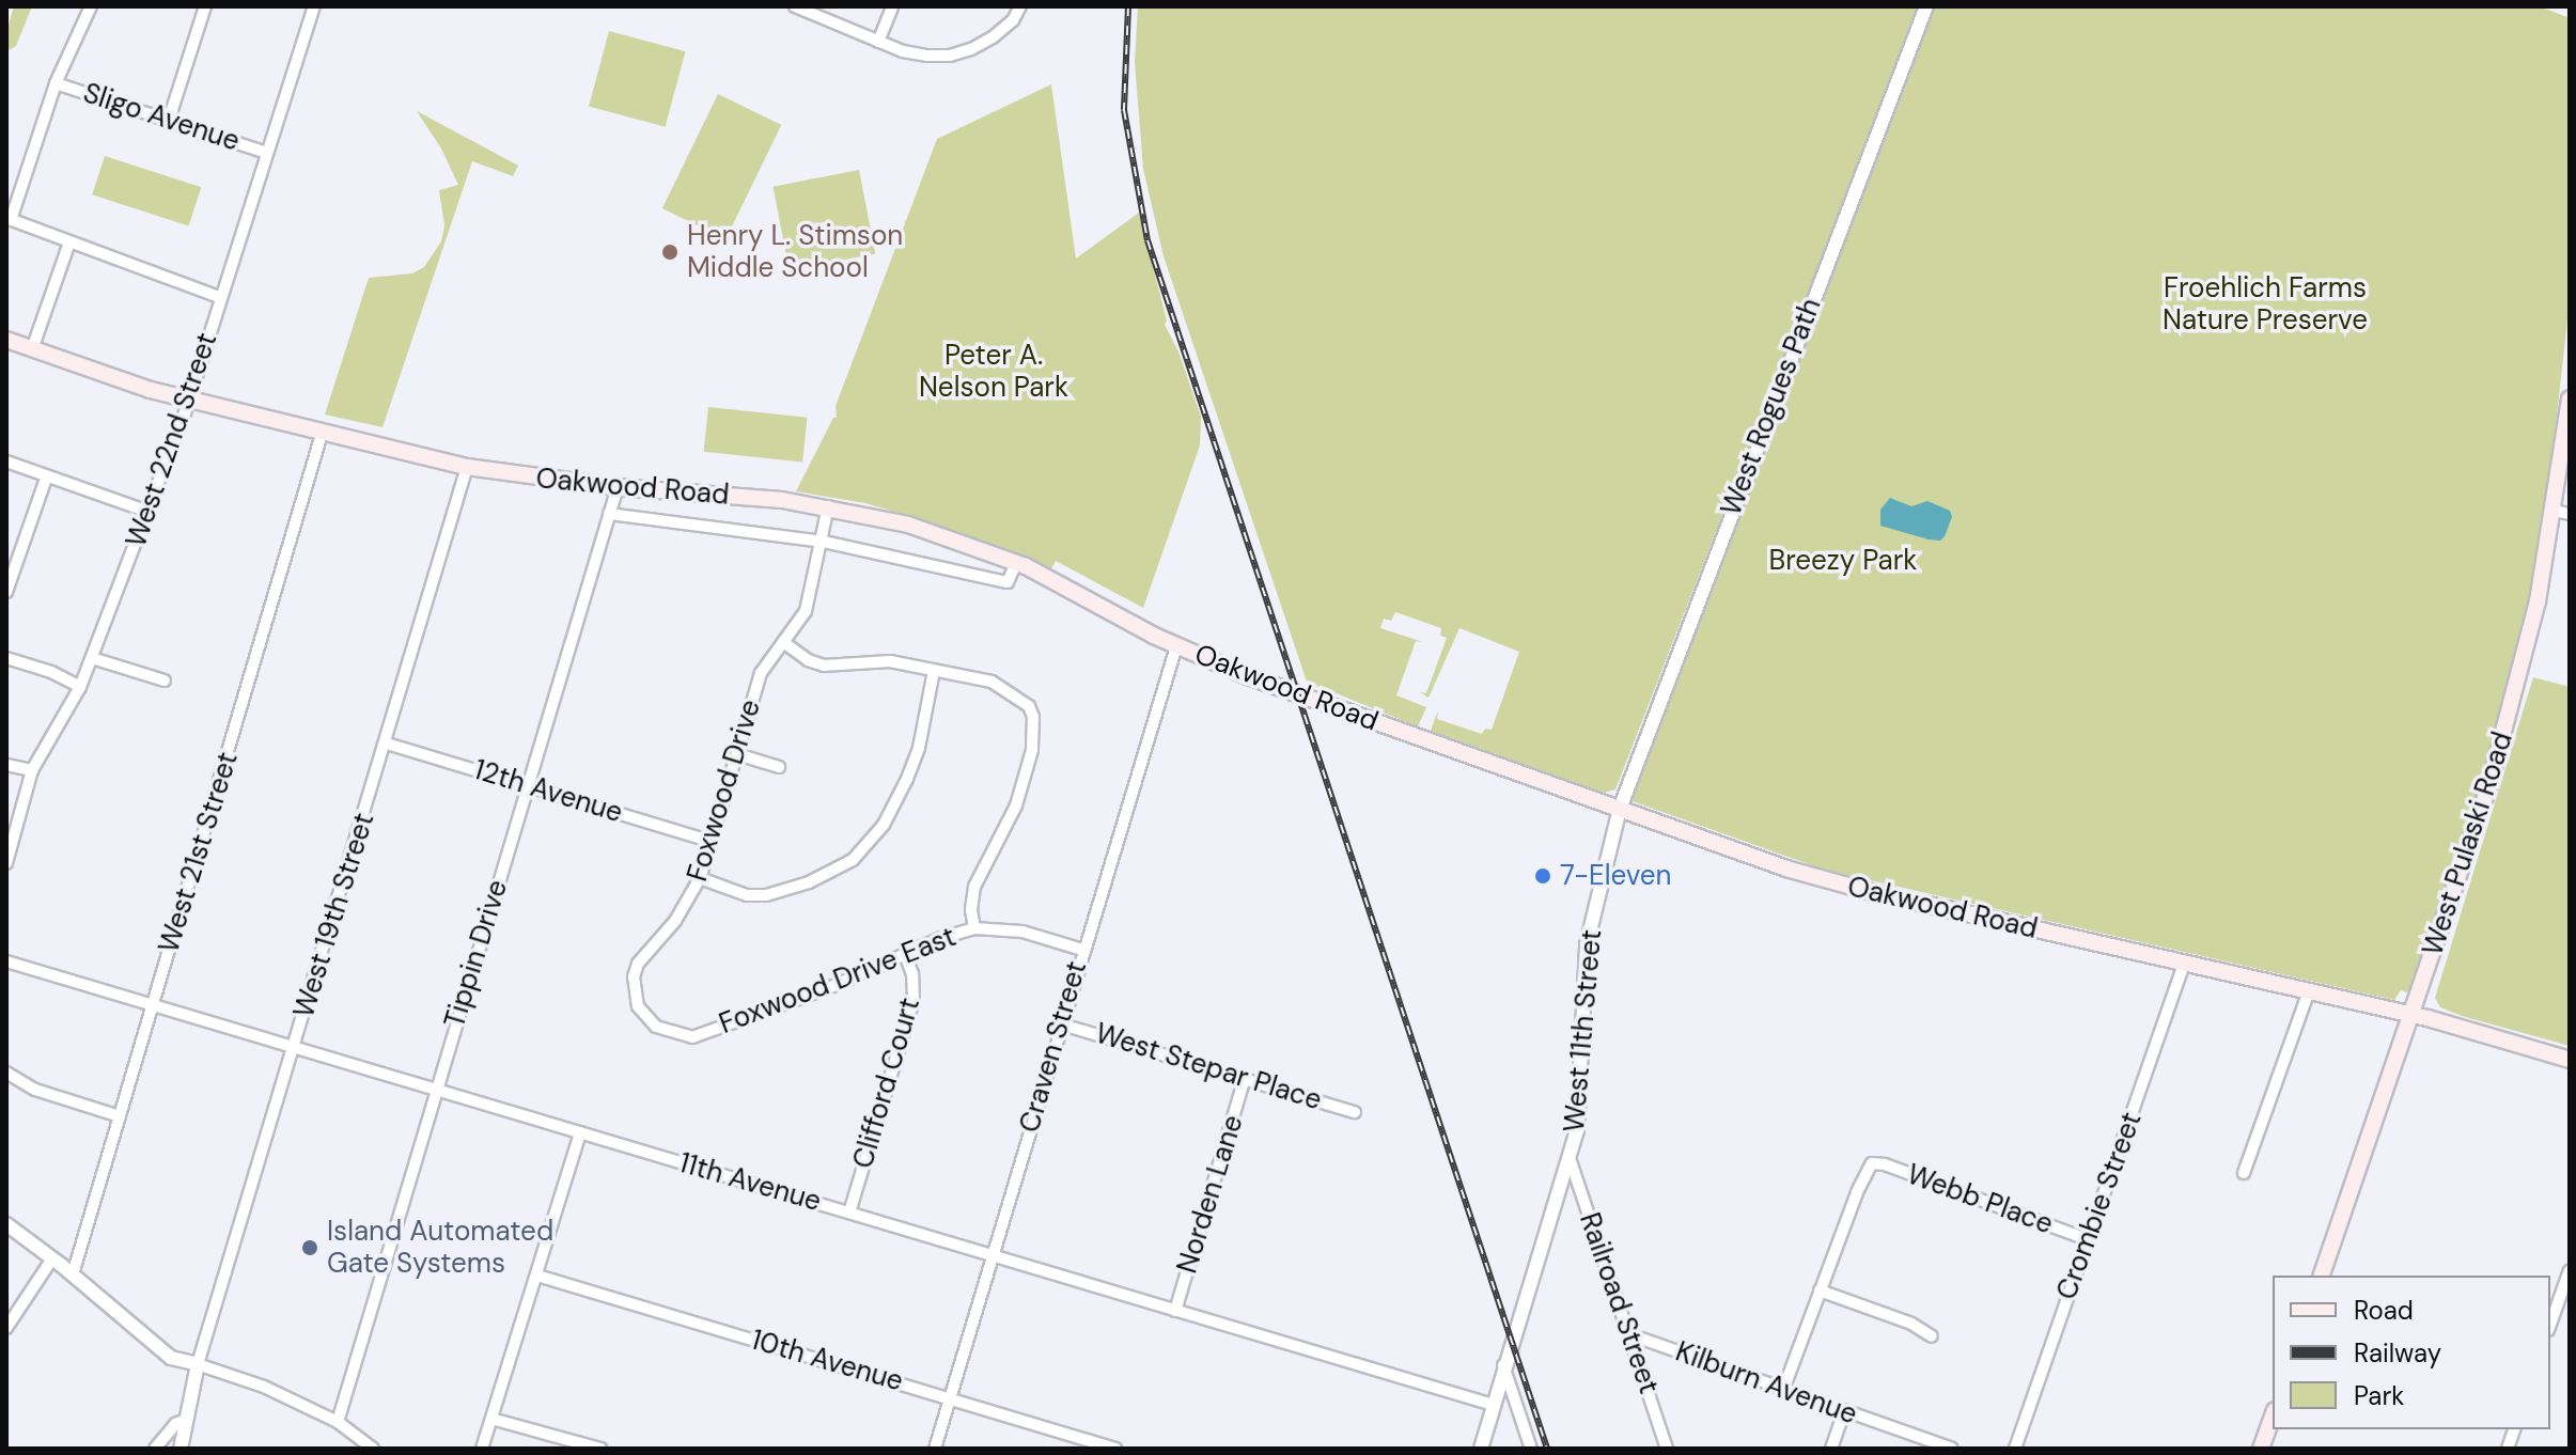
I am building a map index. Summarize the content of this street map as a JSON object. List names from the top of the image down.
{
  "streets": {
    "main road": ["Oakwood Road", "West Pulaski Road"],
    "street": [
      "Sligo Avenue",
      "West Rogues Path",
      "West 22nd Street",
      "Foxwood Drive",
      "12th Avenue",
      "West 21st Street",
      "West 19th Street",
      "Tippin Drive",
      "Foxwood Drive East",
      "West 11th Street",
      "Craven Street",
      "West Stepar Place",
      "Clifford Court",
      "11th Avenue",
      "Norden Lane",
      "Webb Place",
      "Crombie Street",
      "Railroad Street",
      "10th Avenue",
      "Kilburn Avenue"
    ]
  },
  "crossings": [
    ["Sligo Avenue", "West 22nd Street"],
    ["West Rogues Path", "Oakwood Road"],
    ["West Rogues Path", "West 11th Street"],
    ["West 22nd Street", "Oakwood Road"],
    ["Oakwood Road", "Foxwood Drive"],
    ["Oakwood Road", "West Pulaski Road"],
    ["Oakwood Road", "West 21st Street"],
    ["Oakwood Road", "West 19th Street"],
    ["Oakwood Road", "Tippin Drive"],
    ["Oakwood Road", "West 11th Street"],
    ["Oakwood Road", "Craven Street"],
    ["Oakwood Road", "Crombie Street"],
    ["Foxwood Drive", "12th Avenue"],
    ["Foxwood Drive", "Foxwood Drive East"],
    ["12th Avenue", "West 19th Street"],
    ["12th Avenue", "Tippin Drive"],
    ["West 21st Street", "11th Avenue"],
    ["West 19th Street", "11th Avenue"],
    ["Tippin Drive", "11th Avenue"],
    ["Foxwood Drive East", "Craven Street"],
    ["Foxwood Drive East", "Clifford Court"],
    ["West 11th Street", "11th Avenue"],
    ["West 11th Street", "Railroad Street"],
    ["Craven Street", "West Stepar Place"],
    ["Craven Street", "11th Avenue"],
    ["Craven Street", "10th Avenue"],
    ["West Stepar Place", "Norden Lane"],
    ["Clifford Court", "11th Avenue"],
    ["11th Avenue", "Norden Lane"],
    ["Webb Place", "Crombie Street"],
    ["Railroad Street", "Kilburn Avenue"]
  ],
  "parks": ["Froehlich Farms Nature Preserve", "Peter A. Nelson Park", "Breezy Park"],
  "places": ["Henry L. Stimson Middle School", "7-Eleven", "Island Automated Gate Systems"],
  "legend": ["Road", "Railway", "Park"]
}
